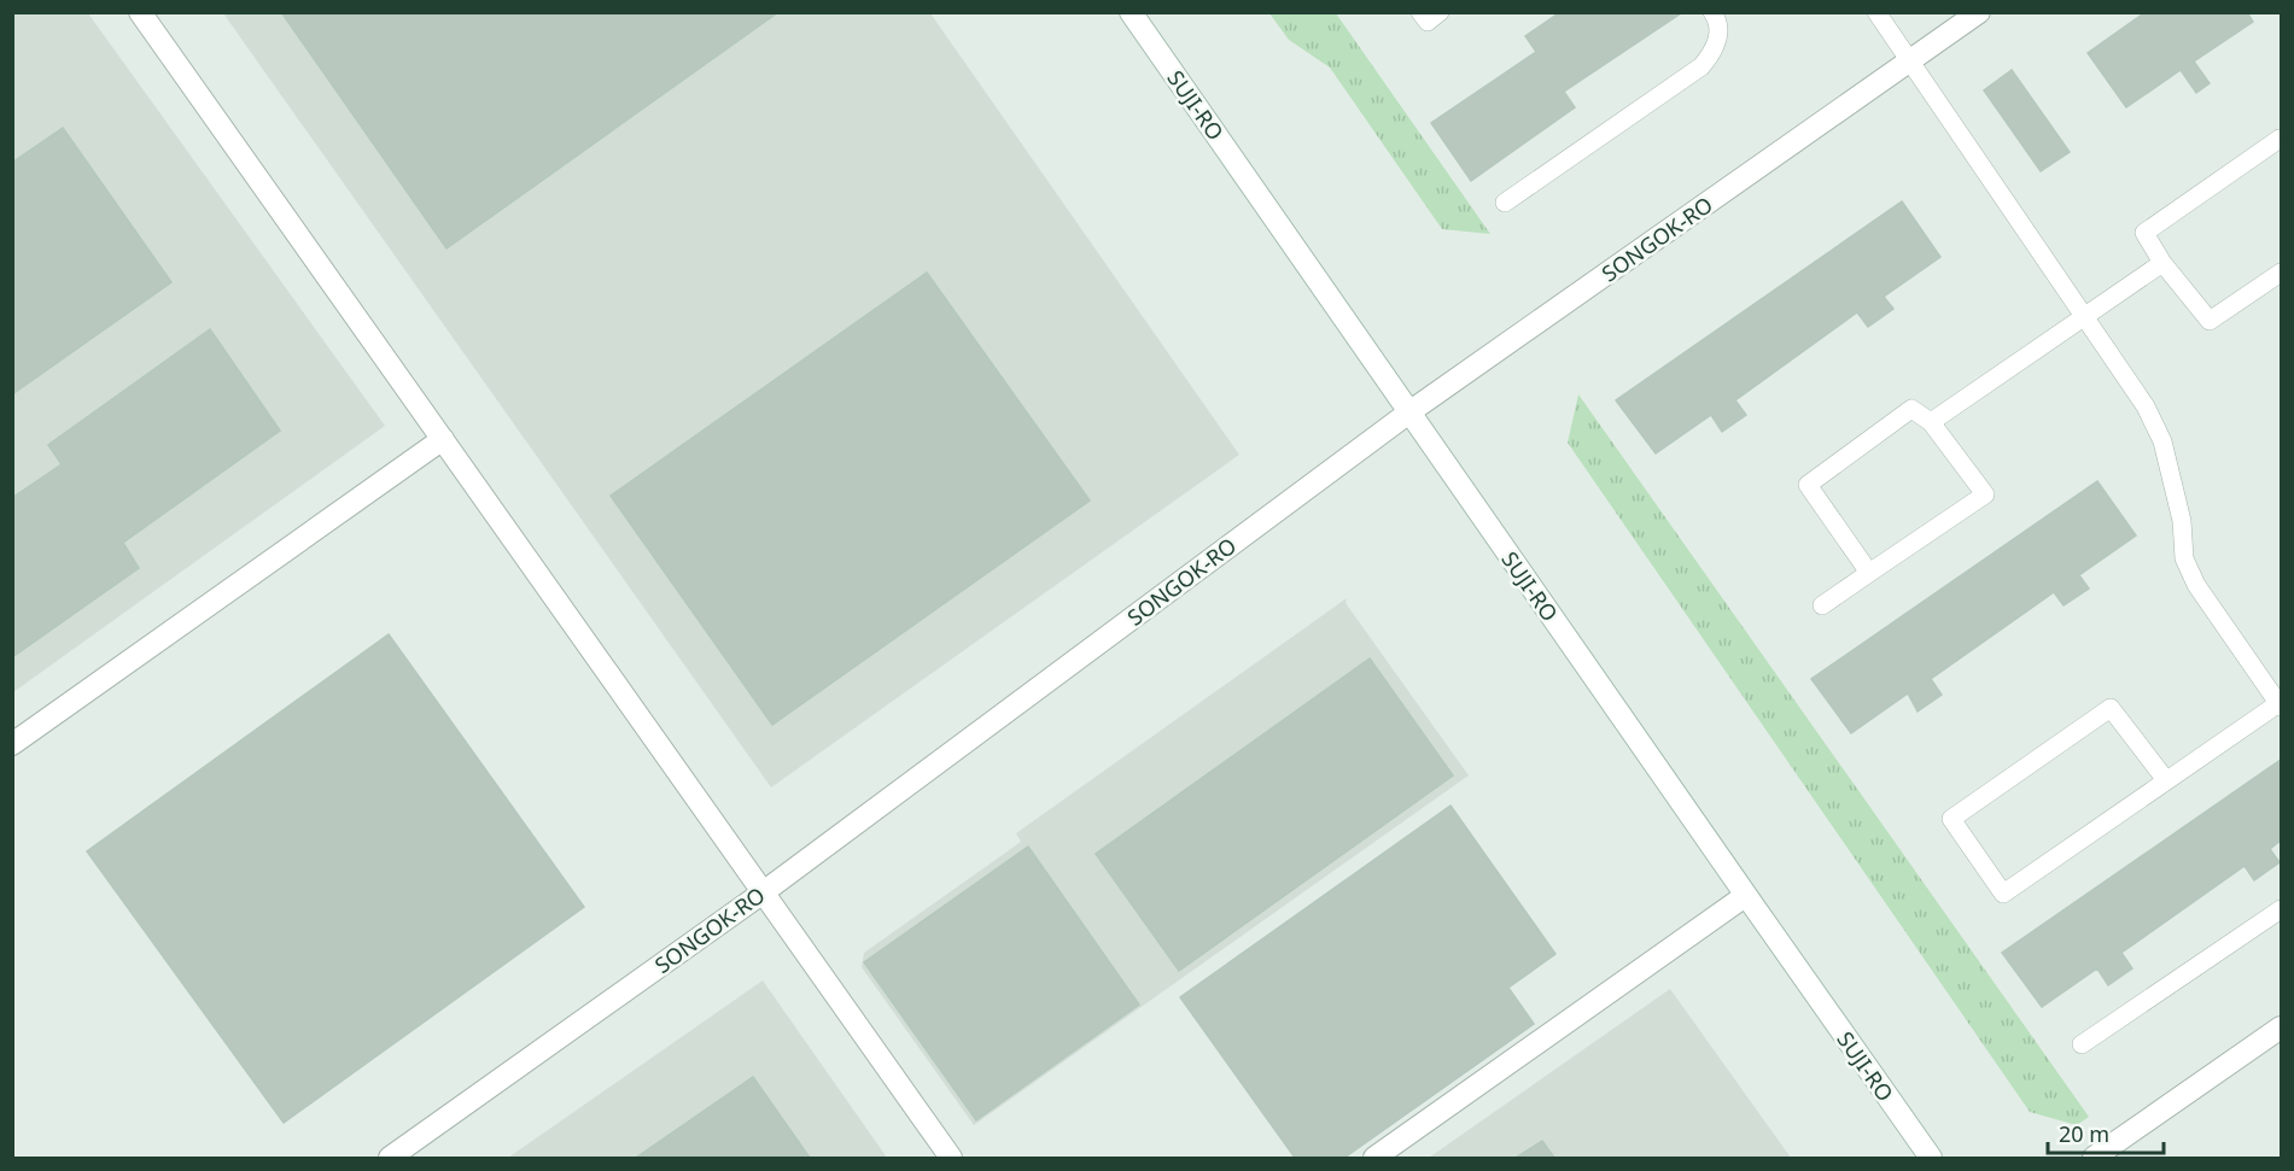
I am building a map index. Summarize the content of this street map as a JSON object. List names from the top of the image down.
{
  "streets": {
    "street": ["SUJI-RO", "SONGOK-RO"]
  },
  "crossings": [
    ["SUJI-RO", "SONGOK-RO"]
  ],
  "scale_bar": "20 m"
}
